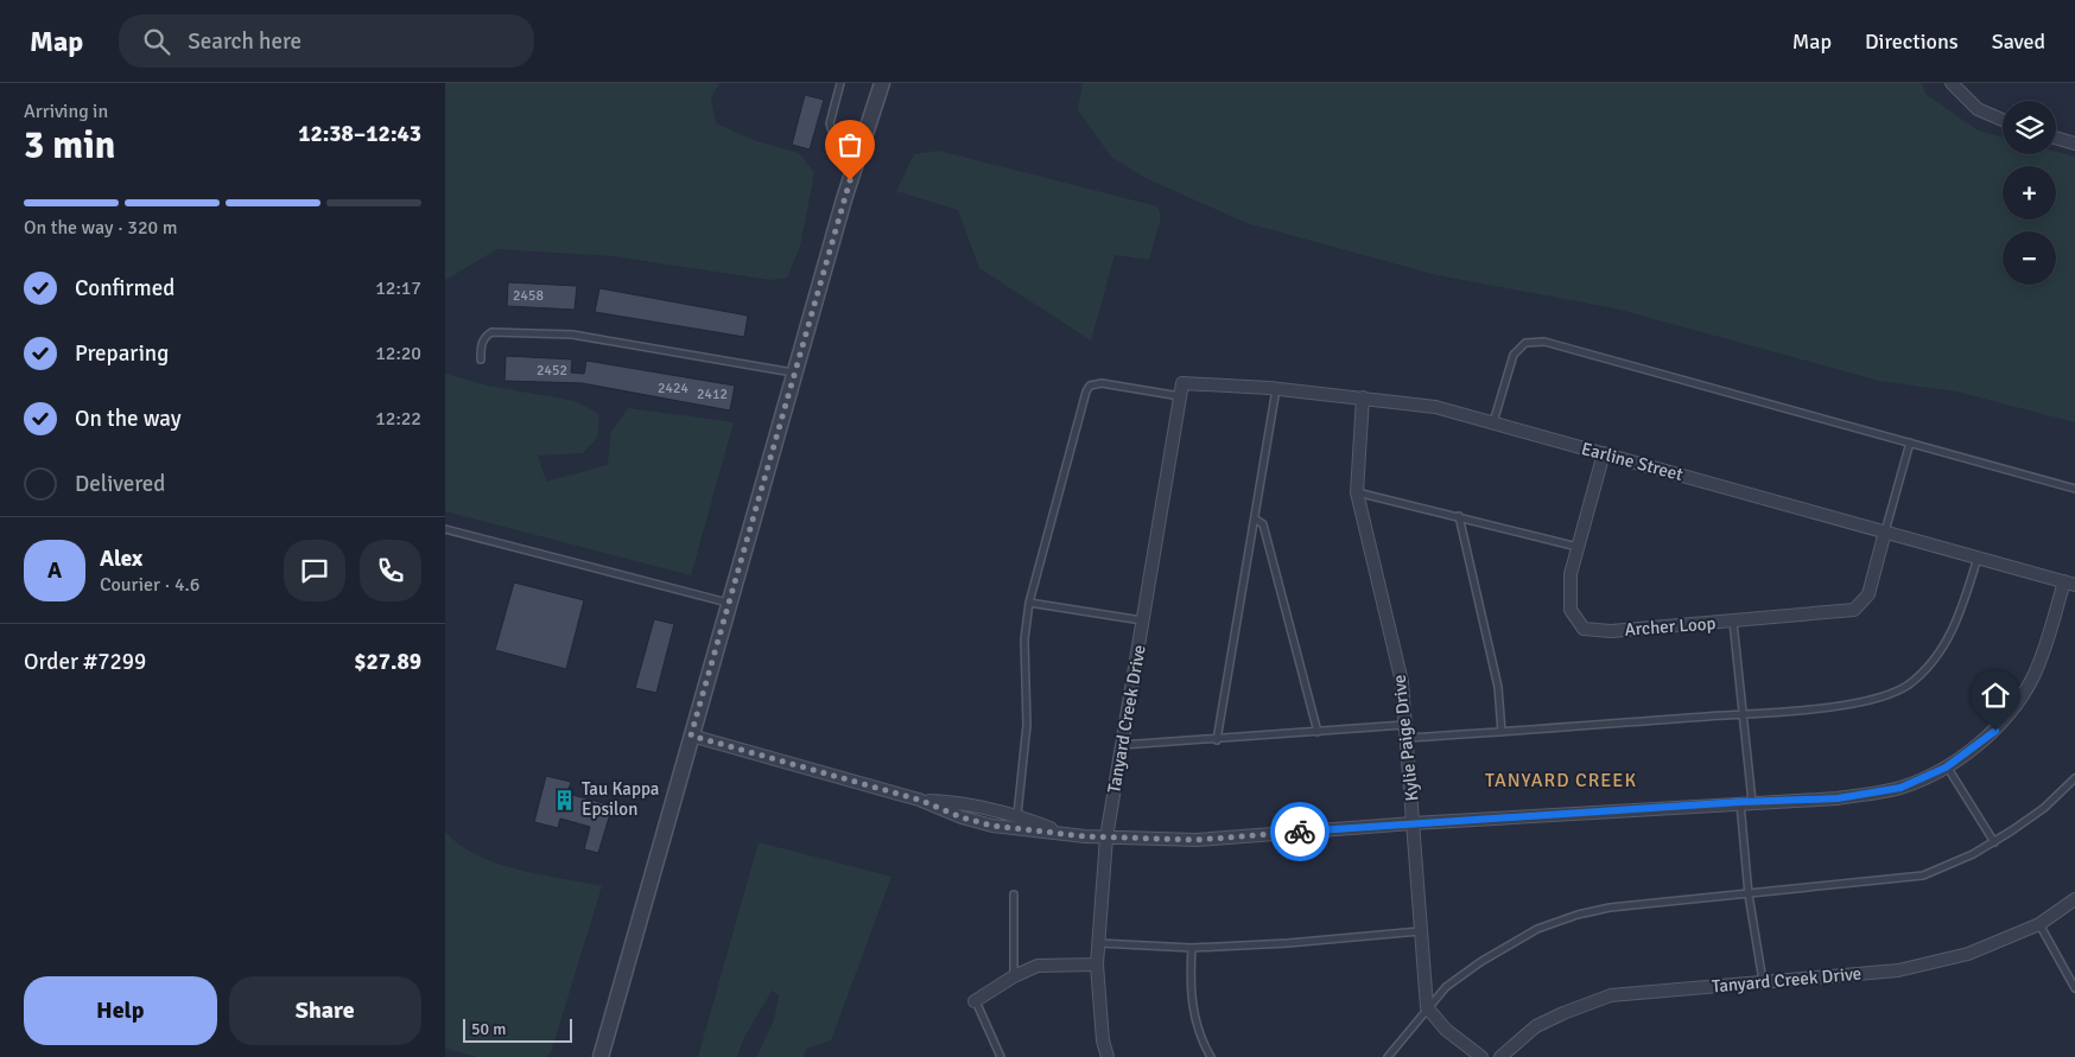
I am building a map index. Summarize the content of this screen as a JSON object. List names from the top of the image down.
{
  "streets": {
    "street": [
      "Earline Street",
      "Archer Loop",
      "Tanyard Creek Drive",
      "Kylie Paige Drive"
    ]
  },
  "crossings": [
    ["Earline Street", "Archer Loop"],
    ["Earline Street", "Tanyard Creek Drive"],
    ["Earline Street", "Kylie Paige Drive"]
  ],
  "districts": ["TANYARD CREEK"],
  "places": {
    "building": ["Tau Kappa Epsilon"]
  },
  "house_numbers": [
    "2458",
    "2452",
    "2424",
    "2412"
  ],
  "scale_bar": "50 m",
  "page": {
    "header": "Map",
    "search": "Search here",
    "nav": ["Map", "Directions", "Saved"],
    "heading": ["3 min", "Arriving in", "12:38–12:43"],
    "panel": [
      "Alex",
      "Courier · 4.6",
      "Order #7299",
      "$27.89"
    ],
    "map_buttons": ["+", "−"],
    "bar": "On the way · 320 m",
    "list": [
      ["Confirmed", "12:17"],
      ["Preparing", "12:20"],
      ["On the way", "12:22"],
      "Delivered"
    ],
    "round": "A",
    "buttons": ["Help", "Share"],
    "scale": "50 m"
  }
}
